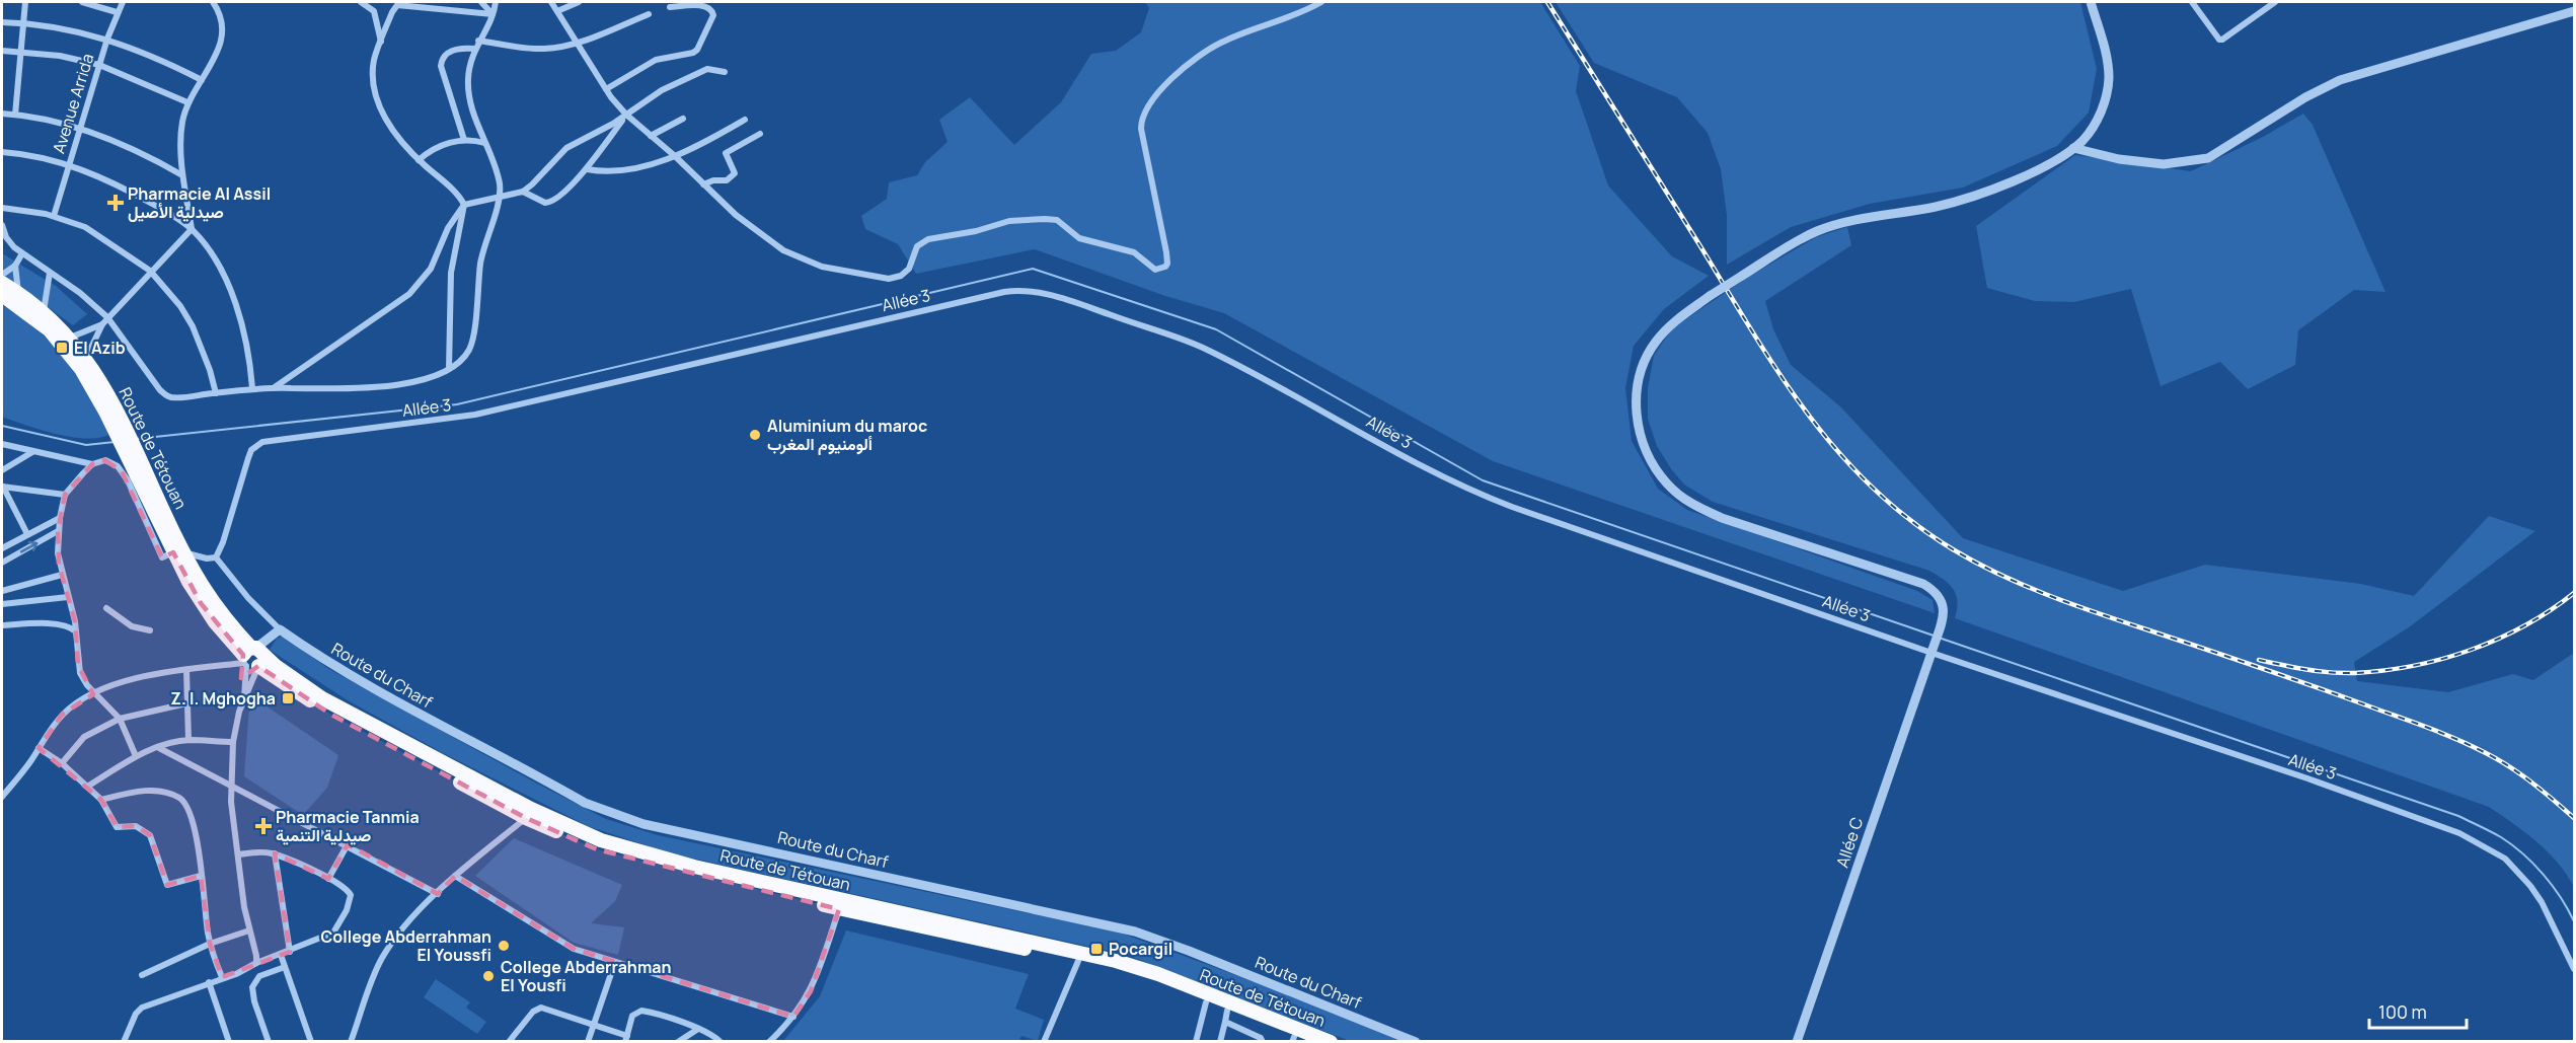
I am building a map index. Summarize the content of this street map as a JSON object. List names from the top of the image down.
{
  "streets": {
    "highway": ["Route de Tétouan"],
    "street": [
      "Avenue Arrida",
      "Allée 3",
      "Route du Charf",
      "Allée C"
    ]
  },
  "crossings": [
    ["Allée 3", "Allée C"]
  ],
  "places": {
    "health": ["Pharmacie Al Assil صيدلية الأصيل", "Pharmacie Tanmia صيدلية التنمية"],
    "transit": ["El Azib", "Z. I. Mghogha", "Pocargil"],
    "other": ["Aluminium du maroc ألومنيوم المغرب", "College Abderrahman El Youssfi", "College Abderrahman El Yousfi"]
  },
  "scale_bar": "100 m"
}
